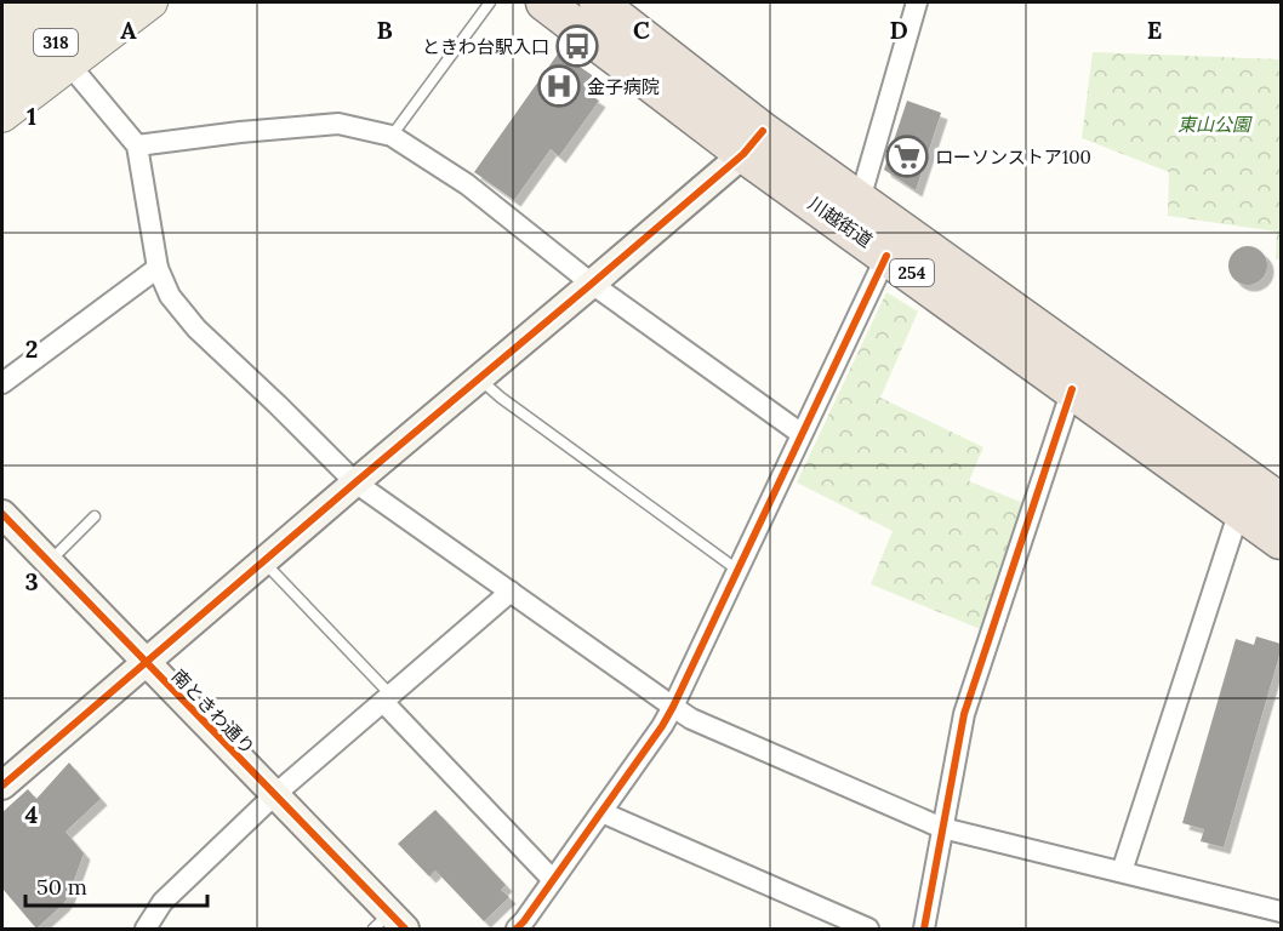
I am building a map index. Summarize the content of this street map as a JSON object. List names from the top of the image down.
{
  "streets": {
    "highway": ["川越街道", "254"],
    "main road": ["318"],
    "street": ["南ときわ通り"]
  },
  "parks": ["東山公園"],
  "places": {
    "bus stop": ["ときわ台駅入口"],
    "hospital": ["金子病院"],
    "supermarket": ["ローソンストア100"]
  },
  "scale_bar": "50 m",
  "grid": {
    "columns": [
      "A",
      "B",
      "C",
      "D",
      "E"
    ],
    "rows": [
      "1",
      "2",
      "3",
      "4"
    ]
  }
}
